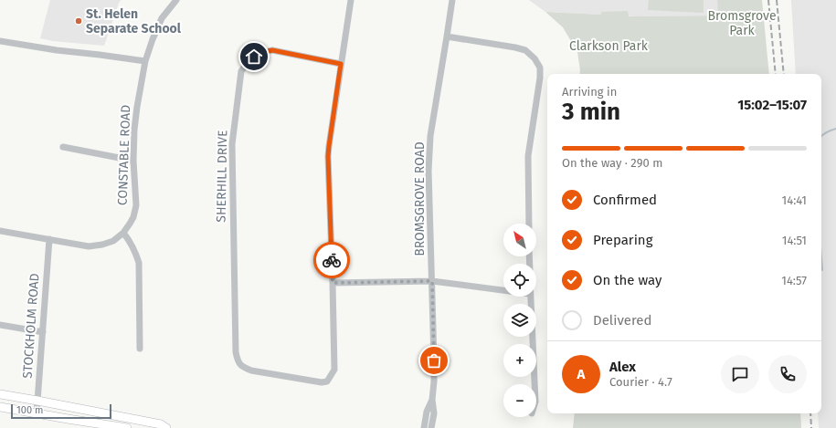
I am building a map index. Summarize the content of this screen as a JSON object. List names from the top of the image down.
{
  "streets": {
    "street": [
      "CONSTABLE ROAD",
      "SHERHILL DRIVE",
      "BROMSGROVE ROAD",
      "STOCKHOLM ROAD"
    ]
  },
  "crossings": [
    ["CONSTABLE ROAD", "STOCKHOLM ROAD"]
  ],
  "parks": ["Bromsgrove Park", "Clarkson Park"],
  "places": ["St. Helen Separate School"],
  "scale_bar": "100 m",
  "north": "top left",
  "page": {
    "heading": ["3 min", "Arriving in", "15:02–15:07"],
    "panel": ["Alex", "Courier · 4.7"],
    "bar": "On the way · 290 m",
    "list": [
      ["Confirmed", "14:41"],
      ["Preparing", "14:51"],
      ["On the way", "14:57"],
      "Delivered"
    ],
    "map_buttons": ["+", "−"],
    "round": "A",
    "scale": "100 m"
  }
}
